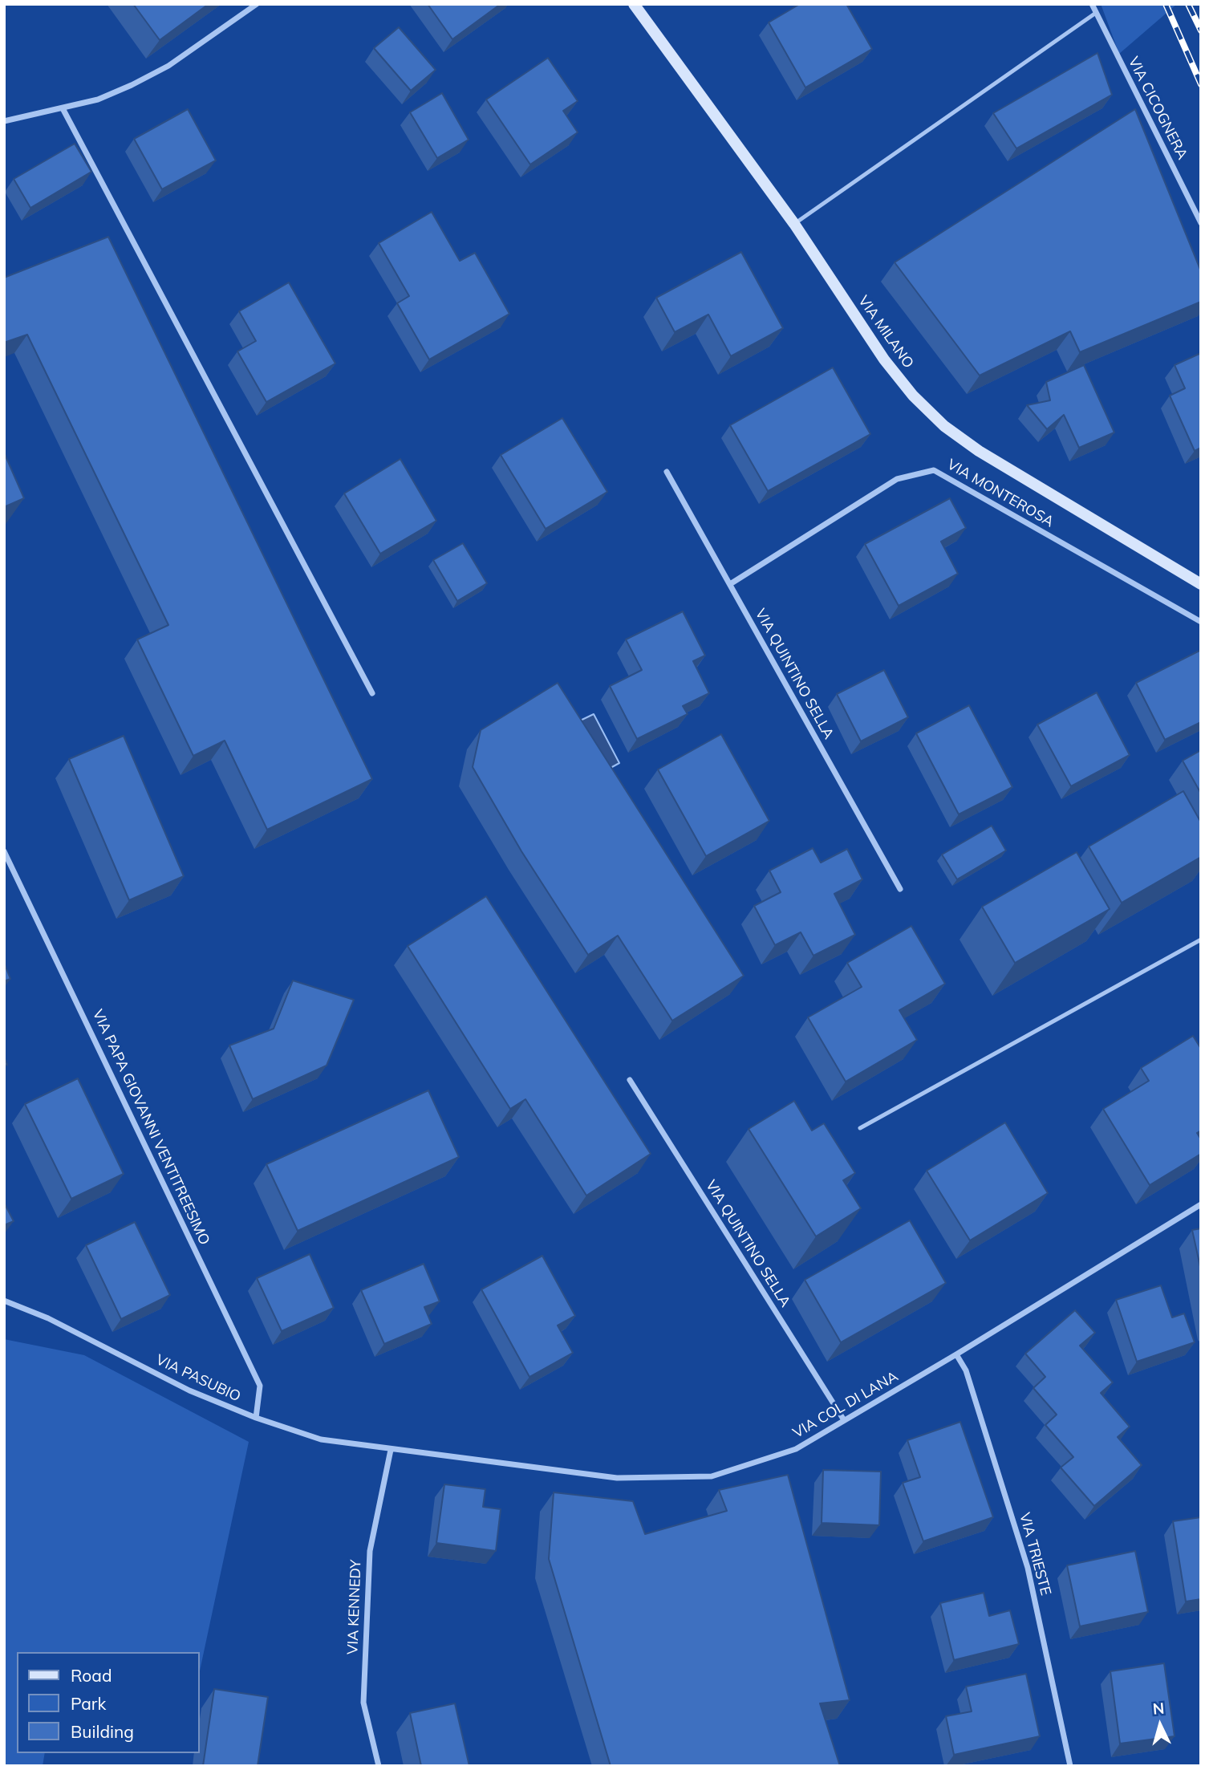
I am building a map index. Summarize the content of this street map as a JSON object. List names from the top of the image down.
{
  "streets": {
    "street": [
      "VIA CICOGNERA",
      "VIA MILANO",
      "VIA MONTEROSA",
      "VIA QUINTINO SELLA",
      "VIA PAPA GIOVANNI VENTITREESIMO",
      "VIA PASUBIO",
      "VIA COL DI LANA",
      "VIA TRIESTE",
      "VIA KENNEDY"
    ]
  },
  "crossings": [
    ["VIA MONTEROSA", "VIA QUINTINO SELLA"],
    ["VIA QUINTINO SELLA", "VIA COL DI LANA"],
    ["VIA PAPA GIOVANNI VENTITREESIMO", "VIA PASUBIO"],
    ["VIA PASUBIO", "VIA COL DI LANA"],
    ["VIA PASUBIO", "VIA KENNEDY"],
    ["VIA COL DI LANA", "VIA TRIESTE"],
    ["VIA COL DI LANA", "VIA KENNEDY"]
  ],
  "legend": ["Road", "Park", "Building"],
  "north": "top"
}
